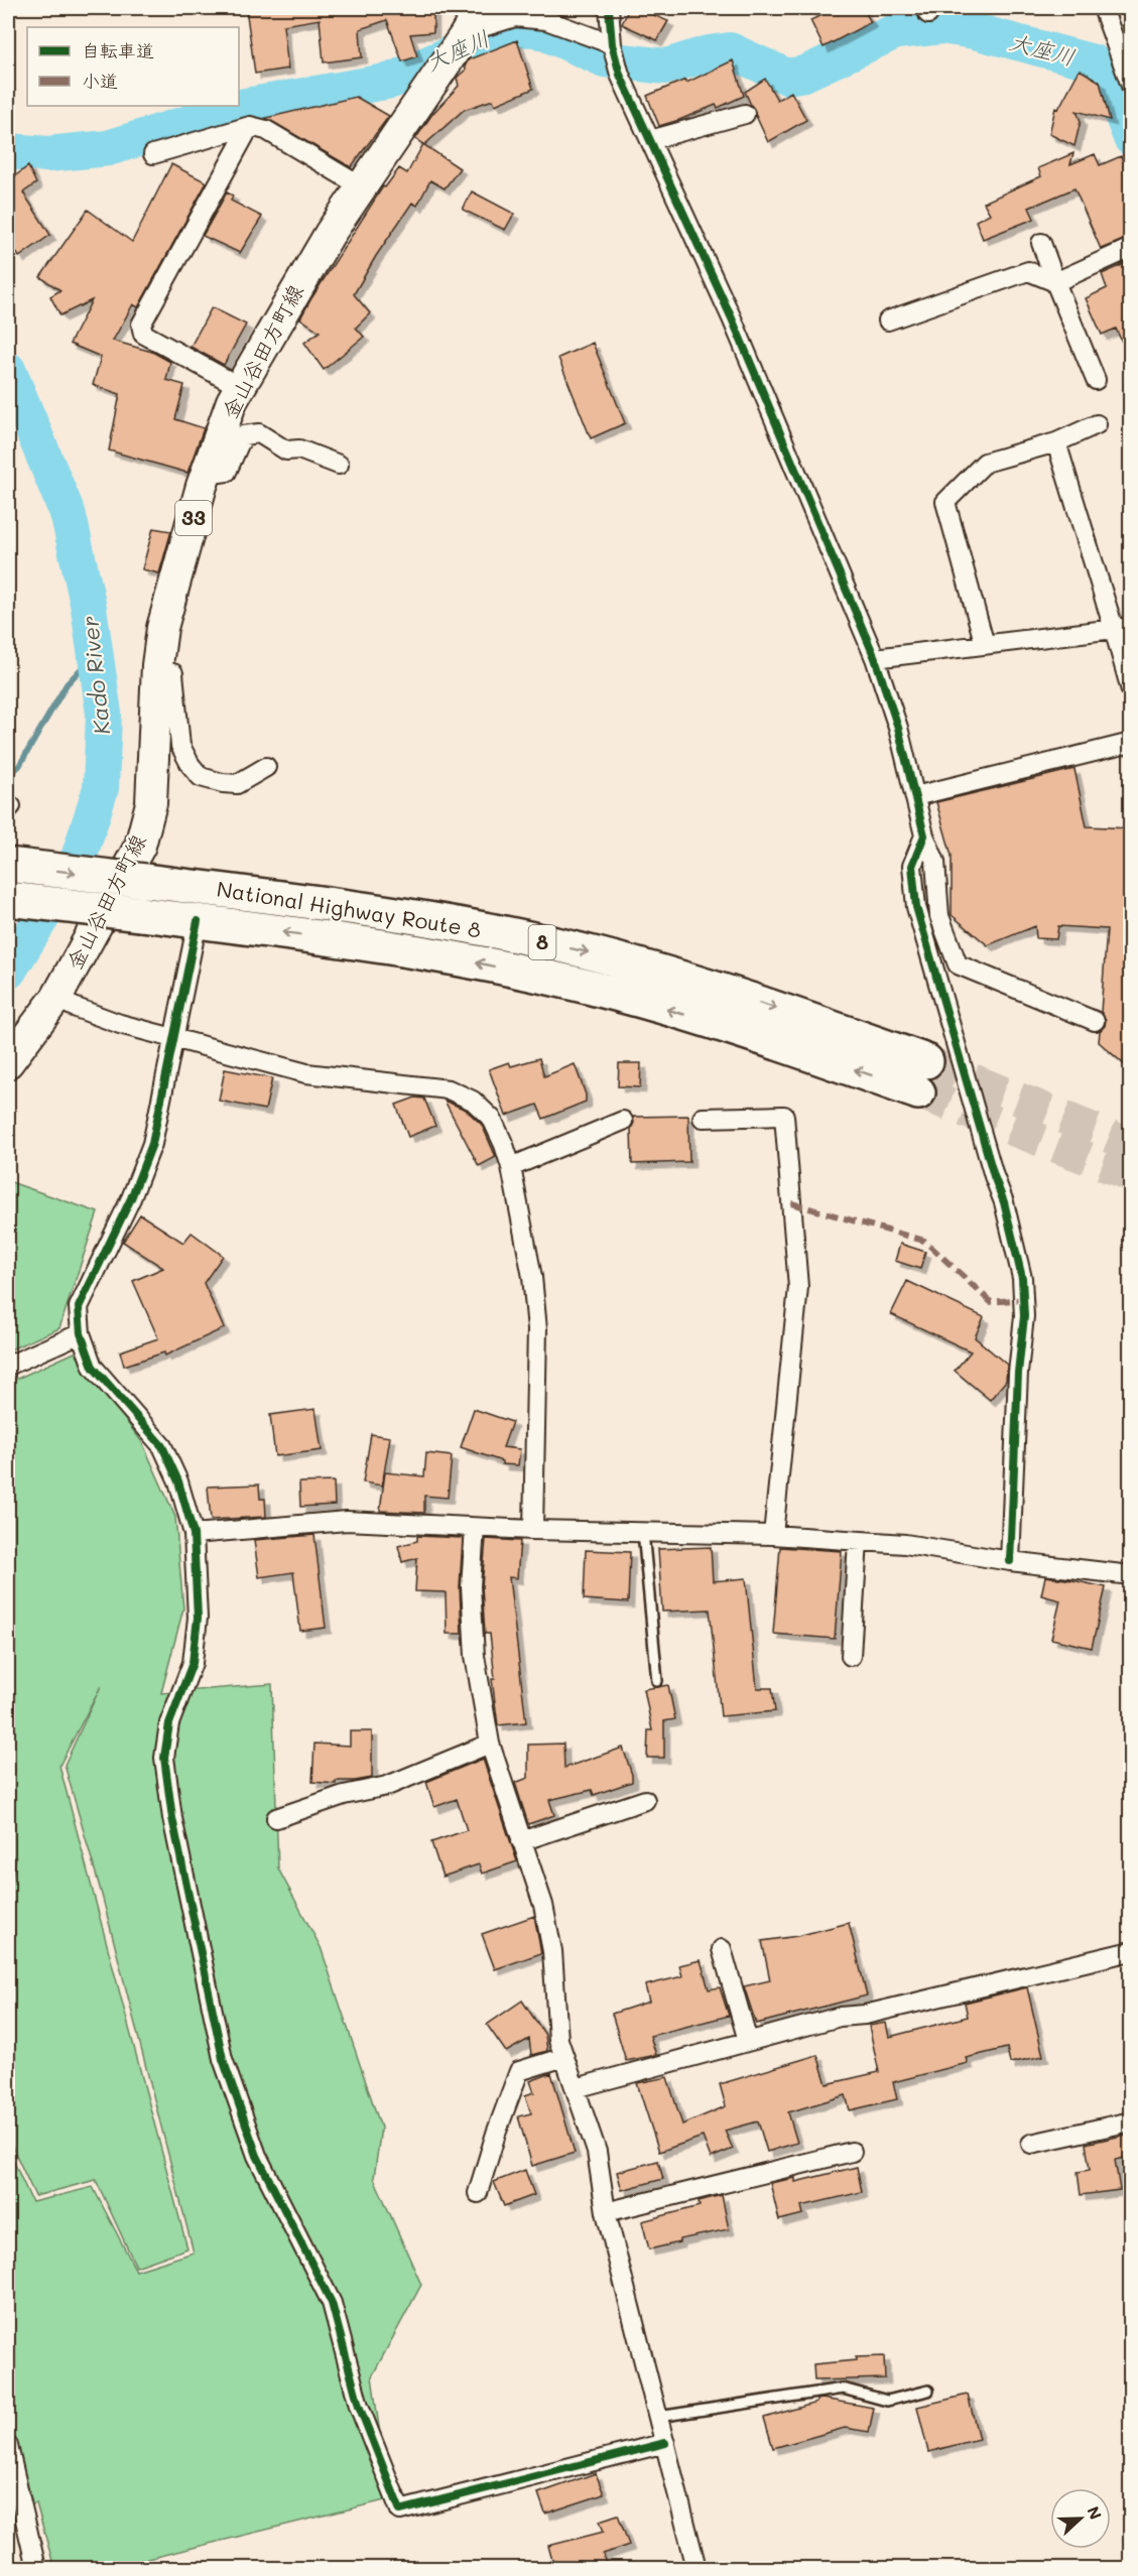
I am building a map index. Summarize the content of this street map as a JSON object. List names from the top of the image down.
{
  "streets": {
    "highway": ["National Highway Route 8", "8"],
    "main road": ["金山谷田方町線", "33"]
  },
  "water": ["大座川", "Kado River"],
  "legend": ["自転車道", "小道"],
  "north": "right"
}
